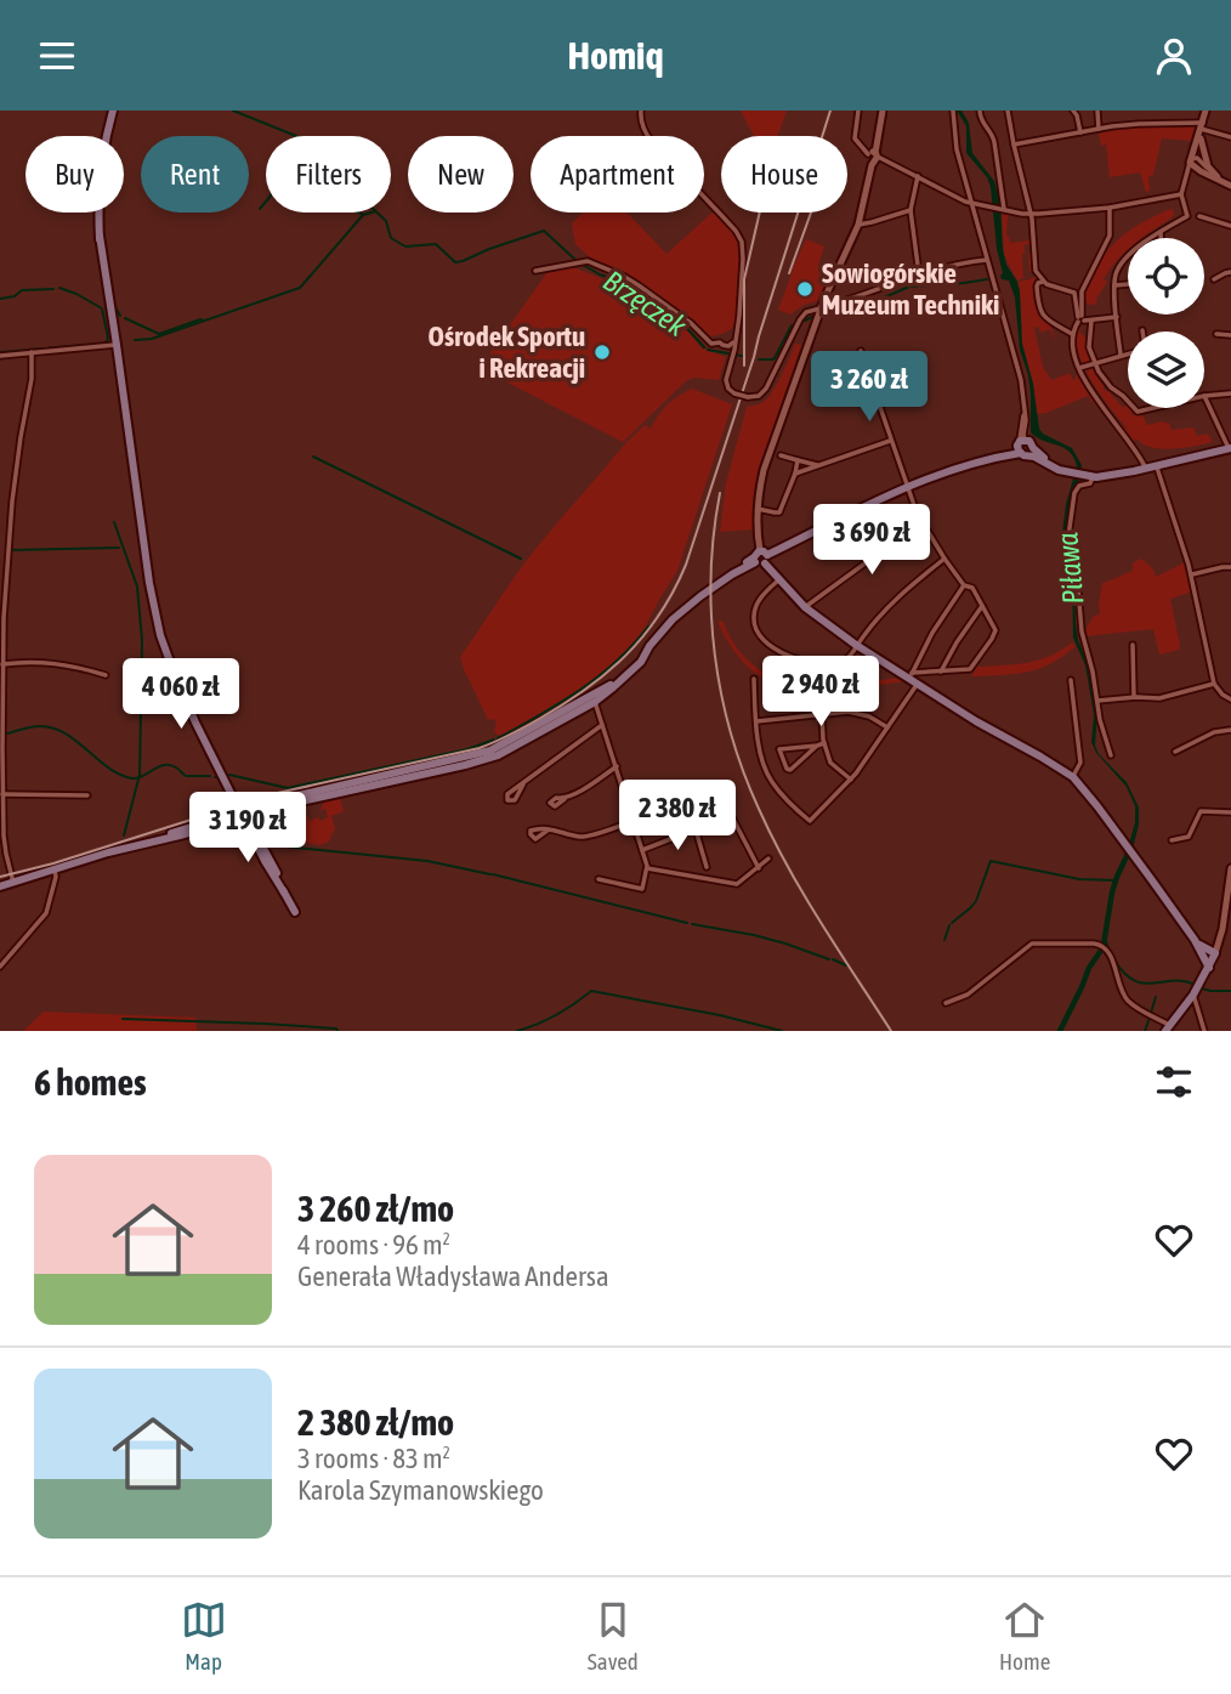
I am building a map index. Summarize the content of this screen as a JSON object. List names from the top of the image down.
{
  "water": ["Brzęczek", "Piława"],
  "places": ["Sowiogórskie Muzeum Techniki", "Ośrodek Sportu i Rekreacji"],
  "page": {
    "header": "Homiq",
    "chip": [
      "Buy",
      "Rent",
      "Filters",
      "New",
      "Apartment",
      "House"
    ],
    "price": [
      "3 260 zł",
      "3 690 zł",
      "2 940 zł",
      "4 060 zł",
      "2 380 zł",
      "3 190 zł"
    ],
    "heading": "6 homes",
    "list": [
      {
        "name": "3 260 zł/mo",
        "note": "4 rooms · 96 m² · Generała Władysława Andersa"
      },
      {
        "name": "2 380 zł/mo",
        "note": "3 rooms · 83 m² · Karola Szymanowskiego"
      }
    ],
    "tabs": ["Map", "Saved", "Home"]
  }
}
